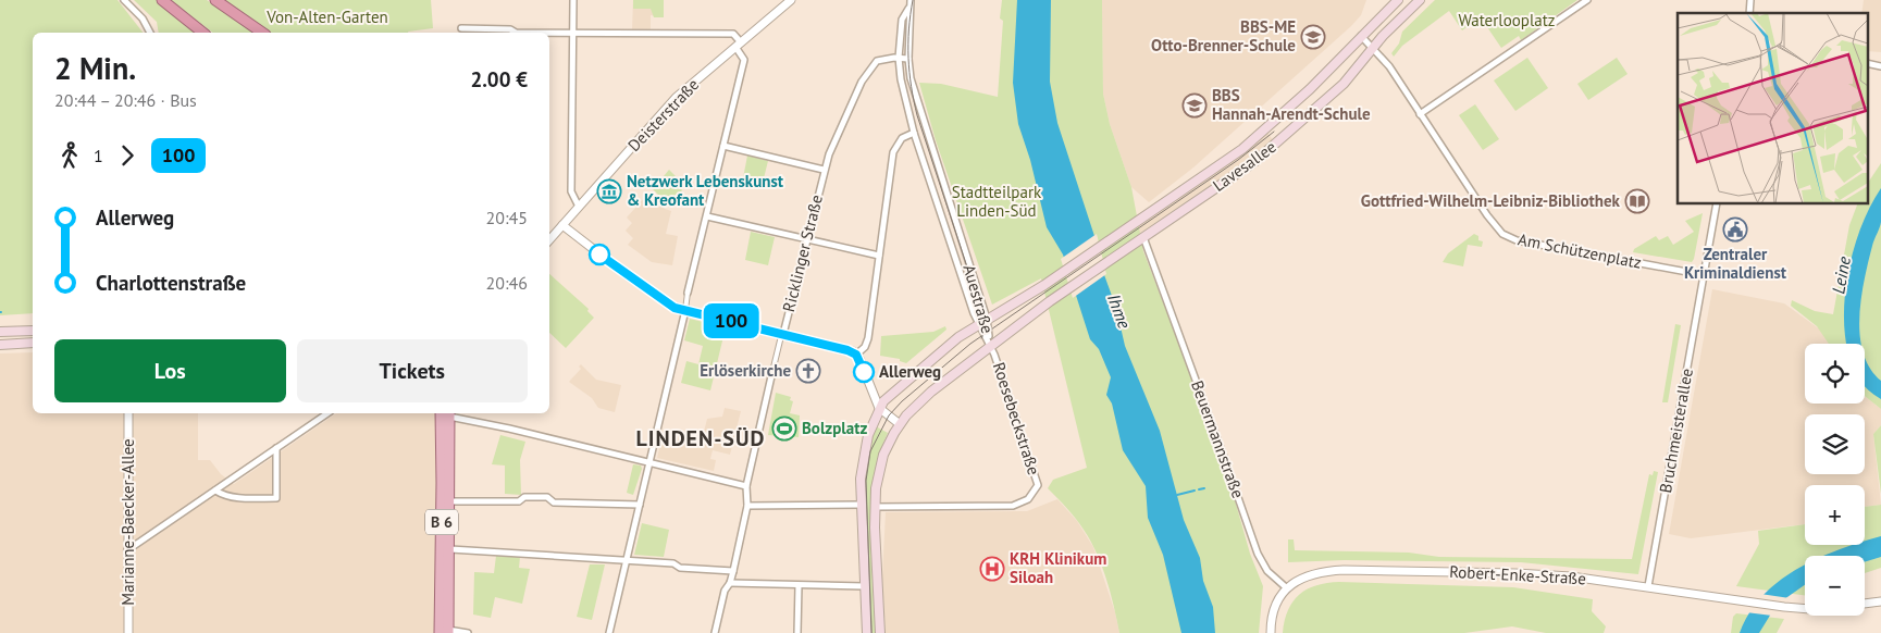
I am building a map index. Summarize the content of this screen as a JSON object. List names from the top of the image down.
{
  "streets": {
    "main road": ["Lavesallee", "B 6"],
    "street": [
      "Deisterstraße",
      "Am Schützenplatz",
      "Ricklinger Straße",
      "Auestraße",
      "Roesebeckstraße",
      "Bruchmeisterallee",
      "Beuermannstraße",
      "Marianne-Baecker-Allee",
      "Robert-Enke-Straße"
    ]
  },
  "crossings": [
    ["Lavesallee", "Am Schützenplatz"],
    ["Lavesallee", "Auestraße"],
    ["Lavesallee", "Roesebeckstraße"],
    ["Lavesallee", "Beuermannstraße"],
    ["Am Schützenplatz", "Bruchmeisterallee"],
    ["Ricklinger Straße", "Auestraße"],
    ["Auestraße", "Roesebeckstraße"],
    ["Bruchmeisterallee", "Robert-Enke-Straße"],
    ["Beuermannstraße", "Robert-Enke-Straße"]
  ],
  "districts": ["LINDEN-SÜD"],
  "water": ["Leine", "Ihme"],
  "parks": ["Von-Alten-Garten", "Waterlooplatz", "Stadtteilpark Linden-Süd"],
  "places": {
    "school or university": ["BBS-ME Otto-Brenner-Schule", "BBS Hannah-Arendt-Schule"],
    "museum": ["Netzwerk Lebenskunst & Kreofant"],
    "library": ["Gottfried-Wilhelm-Leibniz-Bibliothek"],
    "public building": ["Zentraler Kriminaldienst"],
    "church": ["Erlöserkirche"],
    "other": ["Allerweg"],
    "sports": ["Bolzplatz"],
    "hospital": ["KRH Klinikum Siloah"]
  },
  "lines": ["bus line 100"],
  "page": {
    "on_map": "100",
    "heading": ["2 Min.", "20:44 – 20:46 · Bus", "2.00 €"],
    "legs": ["1", "100"],
    "list": [
      {
        "name": "Allerweg",
        "value": "20:45"
      },
      {
        "name": "Charlottenstraße",
        "value": "20:46"
      }
    ],
    "buttons": ["Los", "Tickets"],
    "map_buttons": ["+", "−"]
  }
}
